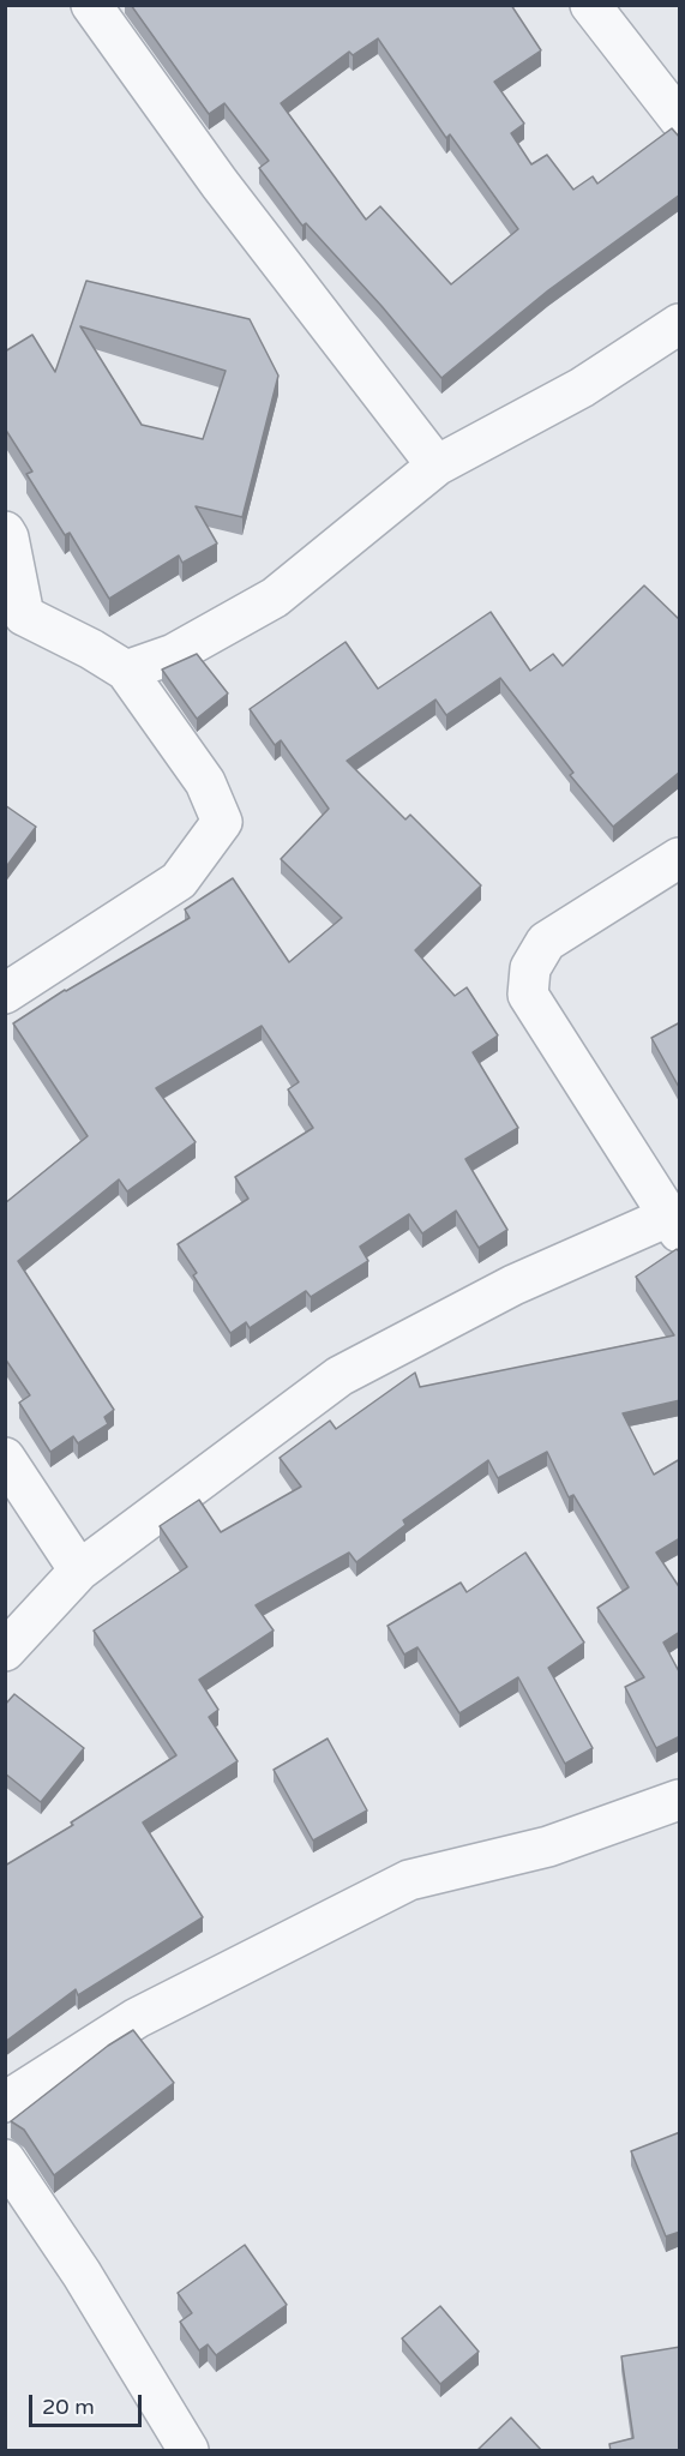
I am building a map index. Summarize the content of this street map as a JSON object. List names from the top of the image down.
{
  "scale_bar": "20 m"
}
